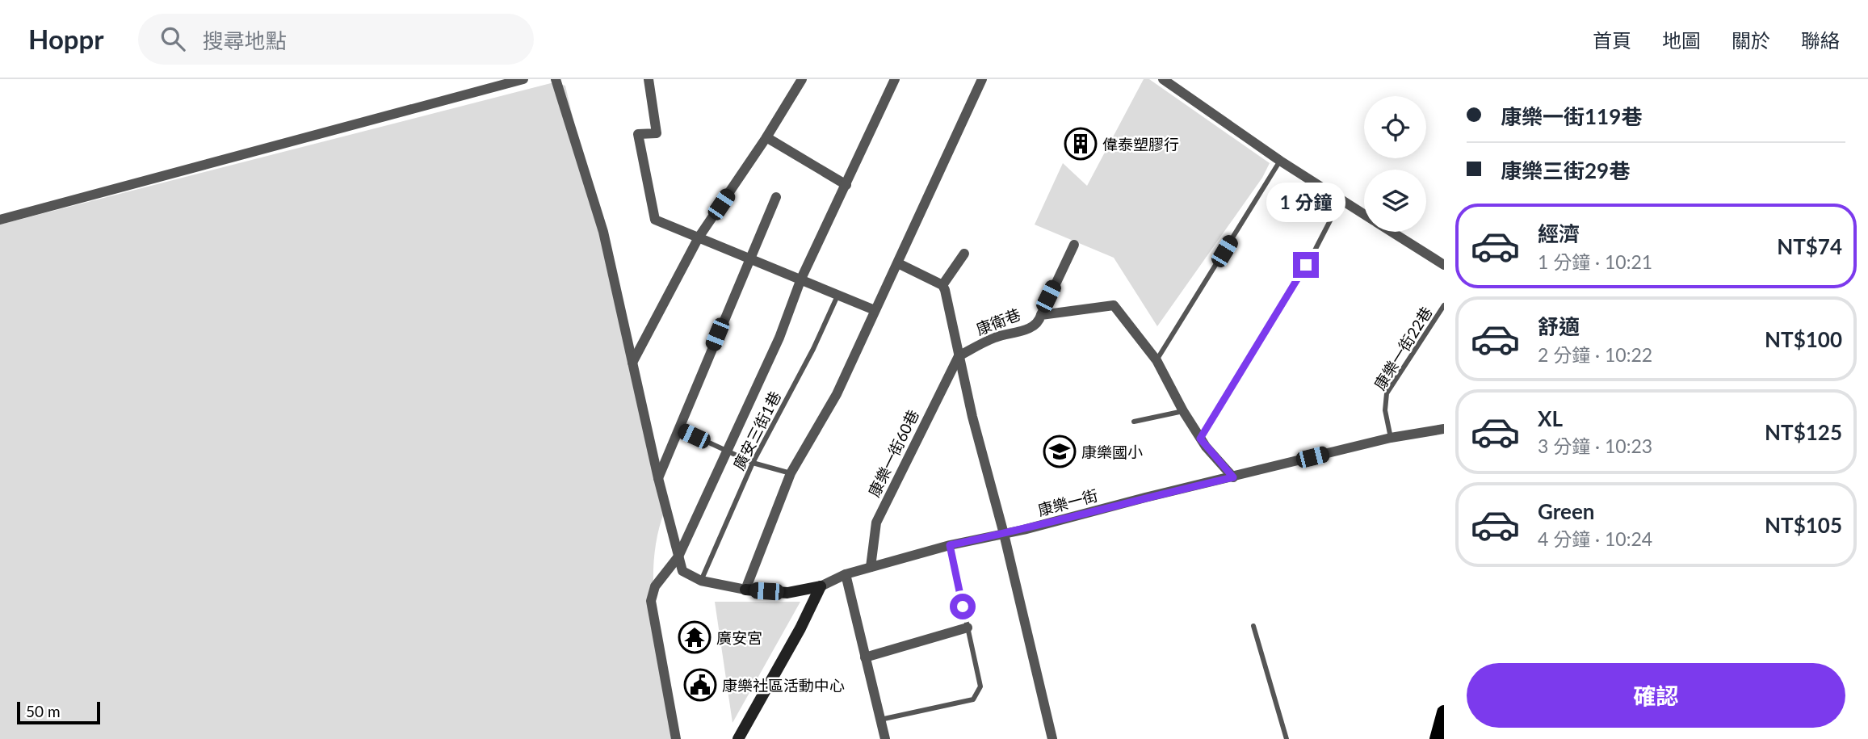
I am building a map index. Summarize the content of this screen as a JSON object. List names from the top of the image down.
{
  "streets": {
    "street": ["康衛巷", "康樂一街60巷", "康樂一街"],
    "lane": ["康樂一街22巷", "廣安三街1巷"]
  },
  "crossings": [
    ["康衛巷", "康樂一街60巷"],
    ["康樂一街22巷", "康樂一街"],
    ["廣安三街1巷", "康樂一街"],
    ["康樂一街60巷", "康樂一街"]
  ],
  "places": {
    "building": ["偉泰塑膠行"],
    "school or university": ["康樂國小"],
    "temple": ["廣安宮"],
    "public building": ["康樂社區活動中心"]
  },
  "scale_bar": "50 m",
  "page": {
    "header": "Hoppr",
    "search": "搜尋地點",
    "nav": [
      "首頁",
      "地圖",
      "關於",
      "聯絡"
    ],
    "banner": ["康樂一街119巷", "康樂三街29巷"],
    "bubble": "1 分鐘",
    "list": [
      {
        "name": "經濟",
        "note": "1 分鐘 · 10:21",
        "value": "NT$74"
      },
      {
        "name": "舒適",
        "note": "2 分鐘 · 10:22",
        "value": "NT$100"
      },
      {
        "name": "XL",
        "note": "3 分鐘 · 10:23",
        "value": "NT$125"
      },
      {
        "name": "Green",
        "note": "4 分鐘 · 10:24",
        "value": "NT$105"
      }
    ],
    "buttons": "確認",
    "scale": "50 m"
  }
}
